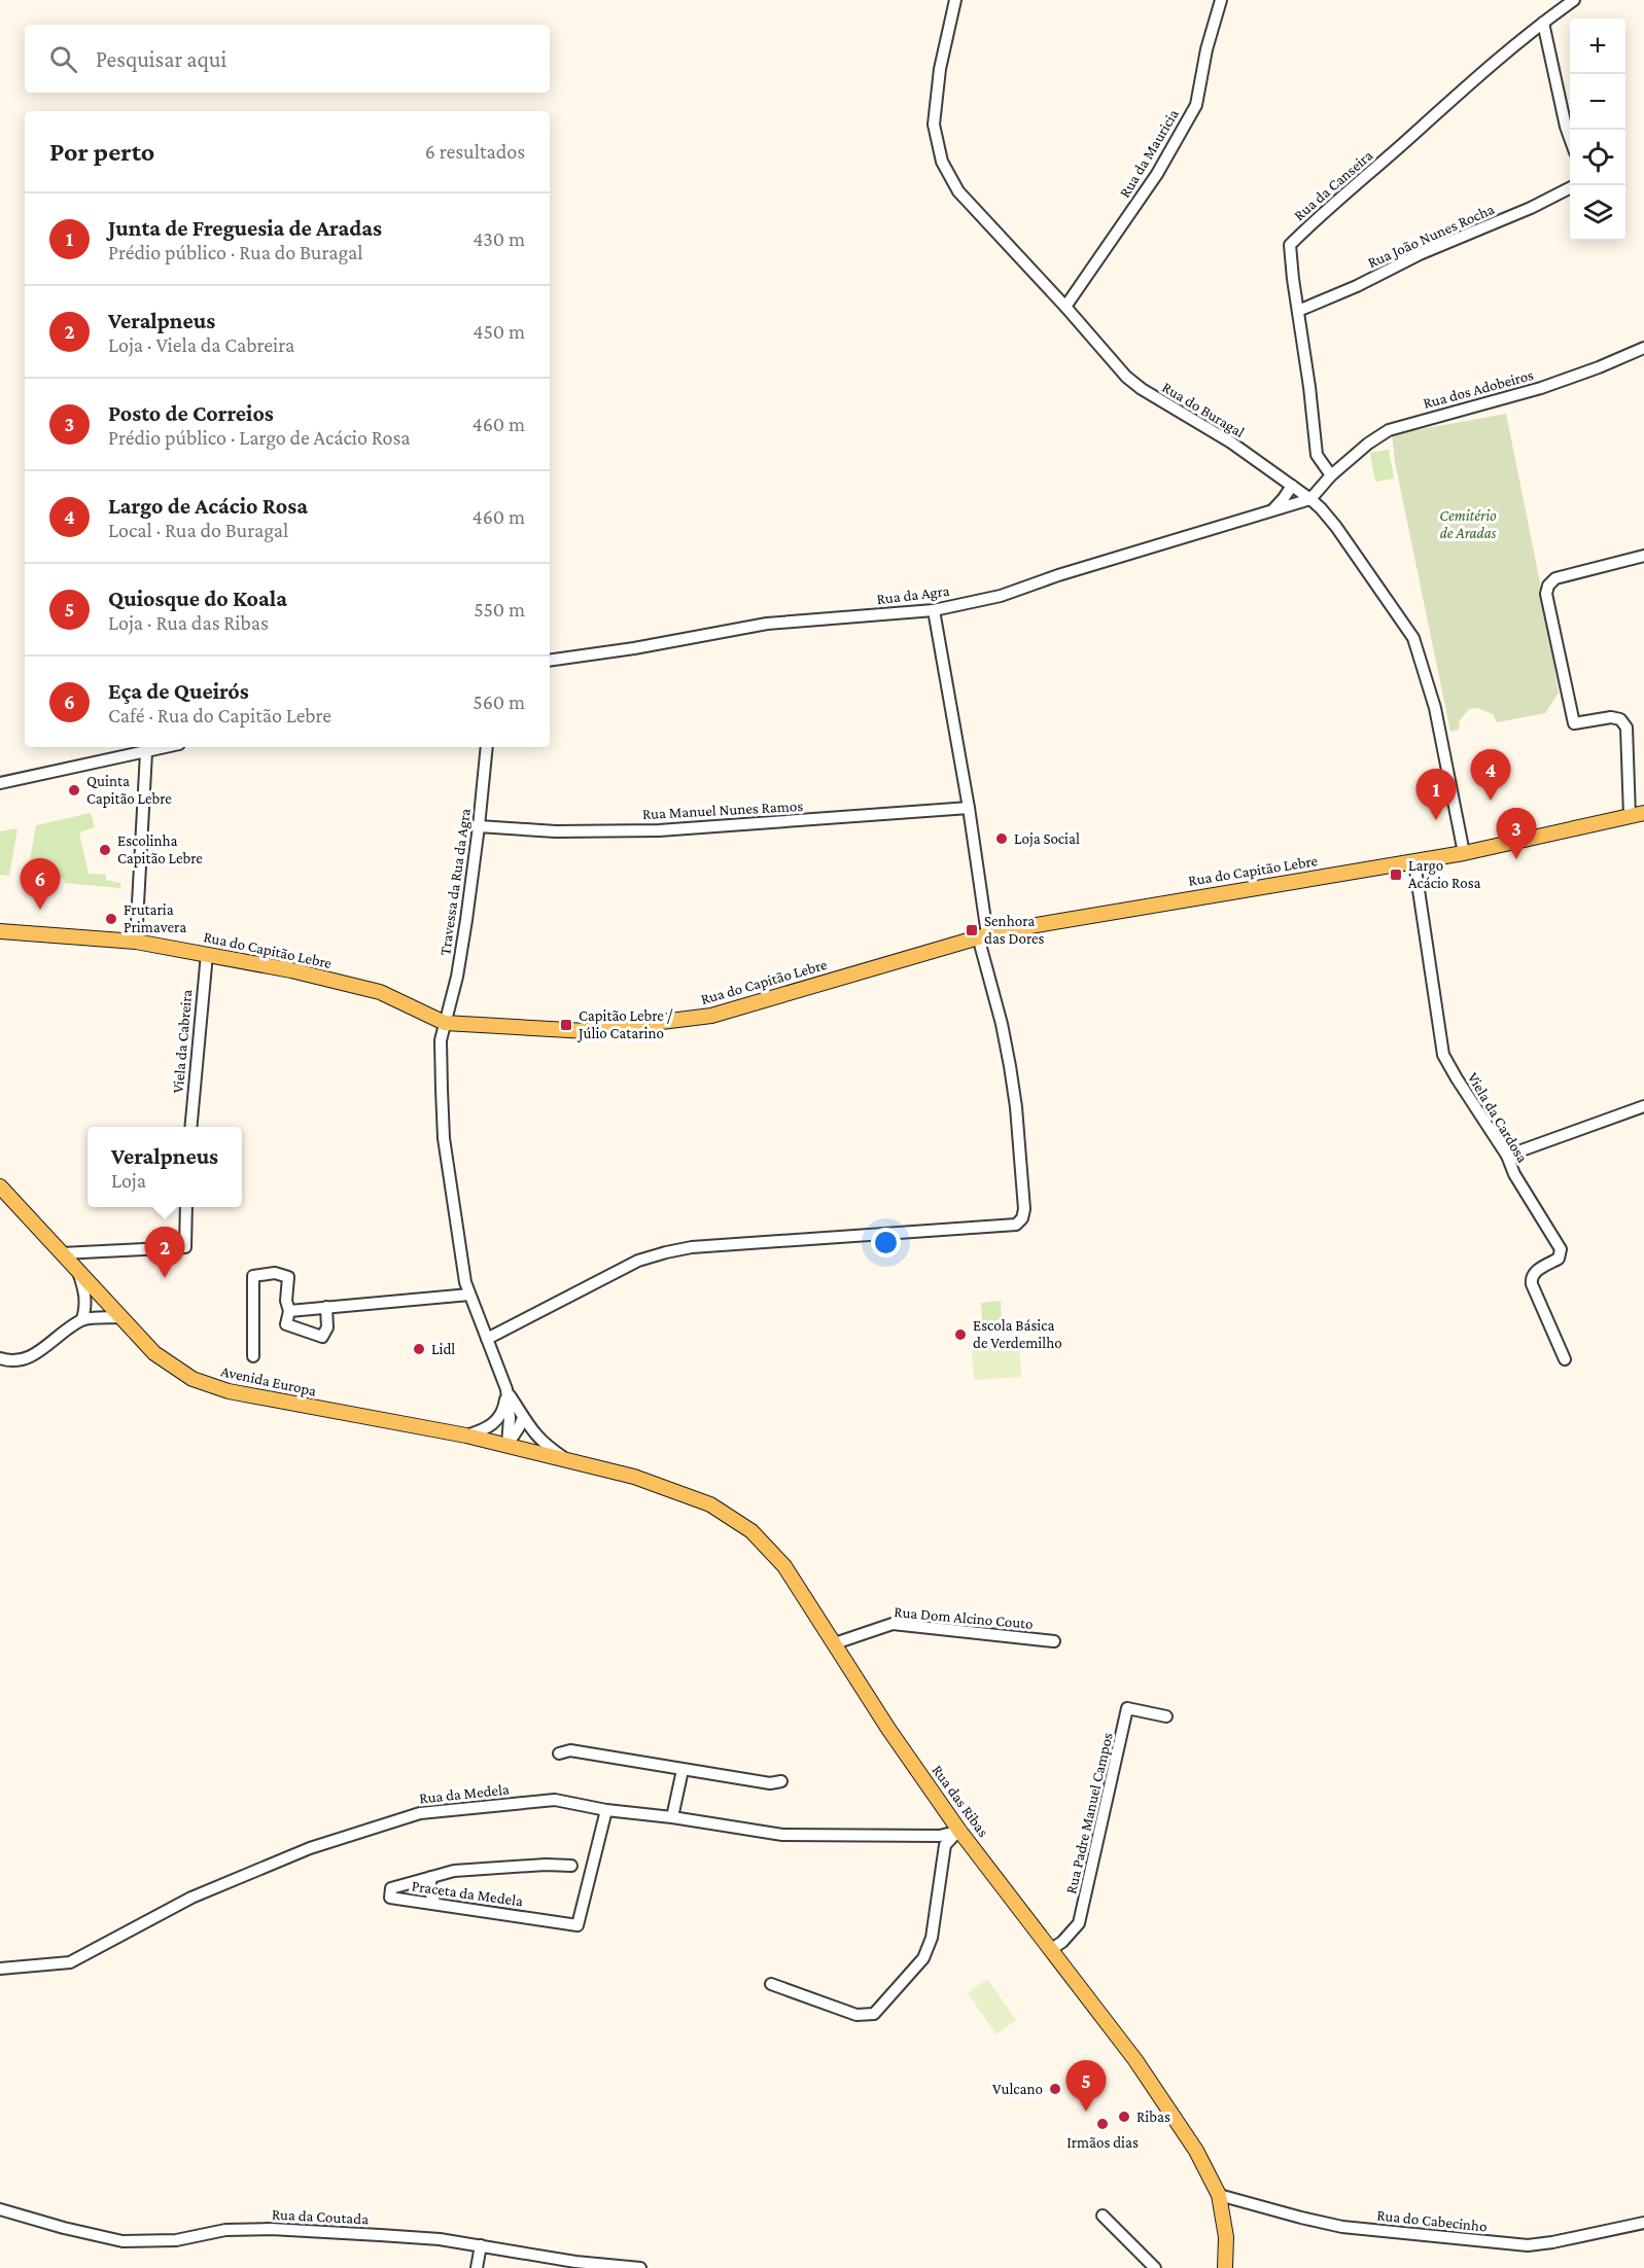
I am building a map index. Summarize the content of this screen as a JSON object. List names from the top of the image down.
{
  "streets": {
    "main road": ["Rua do Capitão Lebre", "Avenida Europa", "Rua das Ribas"],
    "street": [
      "Rua da Mauricia",
      "Rua da Canseira",
      "Rua João Nunes Rocha",
      "Rua dos Adobeiros",
      "Rua do Buragal",
      "Rua da Agra",
      "Rua Manuel Nunes Ramos",
      "Travessa da Rua da Agra",
      "Viela da Cabreira",
      "Viela da Cardosa",
      "Rua Dom Alcino Couto",
      "Rua da Medela",
      "Rua Padre Manuel Campos",
      "Praceta da Medela",
      "Rua da Coutada",
      "Rua do Cabecinho"
    ]
  },
  "crossings": [
    ["Rua da Mauricia", "Rua do Buragal"],
    ["Rua da Canseira", "Rua João Nunes Rocha"],
    ["Rua da Canseira", "Rua dos Adobeiros"],
    ["Rua do Buragal", "Rua da Agra"],
    ["Rua do Buragal", "Rua do Capitão Lebre"],
    ["Rua Manuel Nunes Ramos", "Travessa da Rua da Agra"],
    ["Rua do Capitão Lebre", "Travessa da Rua da Agra"],
    ["Rua do Capitão Lebre", "Viela da Cabreira"],
    ["Rua do Capitão Lebre", "Viela da Cardosa"],
    ["Avenida Europa", "Rua das Ribas"],
    ["Rua Dom Alcino Couto", "Rua das Ribas"],
    ["Rua da Medela", "Rua das Ribas"],
    ["Rua da Medela", "Praceta da Medela"],
    ["Rua das Ribas", "Rua Padre Manuel Campos"],
    ["Rua das Ribas", "Rua do Cabecinho"]
  ],
  "parks": ["Cemitério de Aradas"],
  "places": {
    "other": [
      "Quinta Capitão Lebre",
      "Loja Social",
      "Escolinha Capitão Lebre",
      "Frutaria Primavera",
      "Escola Básica de Verdemilho",
      "Lidl",
      "Vulcano",
      "Ribas",
      "Irmãos dias"
    ],
    "transit": ["Largo Acácio Rosa", "Senhora das Dores", "Capitão Lebre / Júlio Catarino"]
  },
  "page": {
    "map_buttons": ["+", "−"],
    "search": "Pesquisar aqui",
    "heading": ["Por perto", "6 resultados"],
    "list": [
      {
        "mark": "1",
        "name": "Junta de Freguesia de Aradas",
        "note": "Prédio público · Rua do Buragal",
        "value": "430 m"
      },
      {
        "mark": "2",
        "name": "Veralpneus",
        "note": "Loja · Viela da Cabreira",
        "value": "450 m"
      },
      {
        "mark": "3",
        "name": "Posto de Correios",
        "note": "Prédio público · Largo de Acácio Rosa",
        "value": "460 m"
      },
      {
        "mark": "4",
        "name": "Largo de Acácio Rosa",
        "note": "Local · Rua do Buragal",
        "value": "460 m"
      },
      {
        "mark": "5",
        "name": "Quiosque do Koala",
        "note": "Loja · Rua das Ribas",
        "value": "550 m"
      },
      {
        "mark": "6",
        "name": "Eça de Queirós",
        "note": "Café · Rua do Capitão Lebre",
        "value": "560 m"
      }
    ],
    "pins": [
      "4",
      "1",
      "3",
      "6",
      "2",
      "5"
    ],
    "popup": ["Veralpneus", "Loja"]
  }
}
